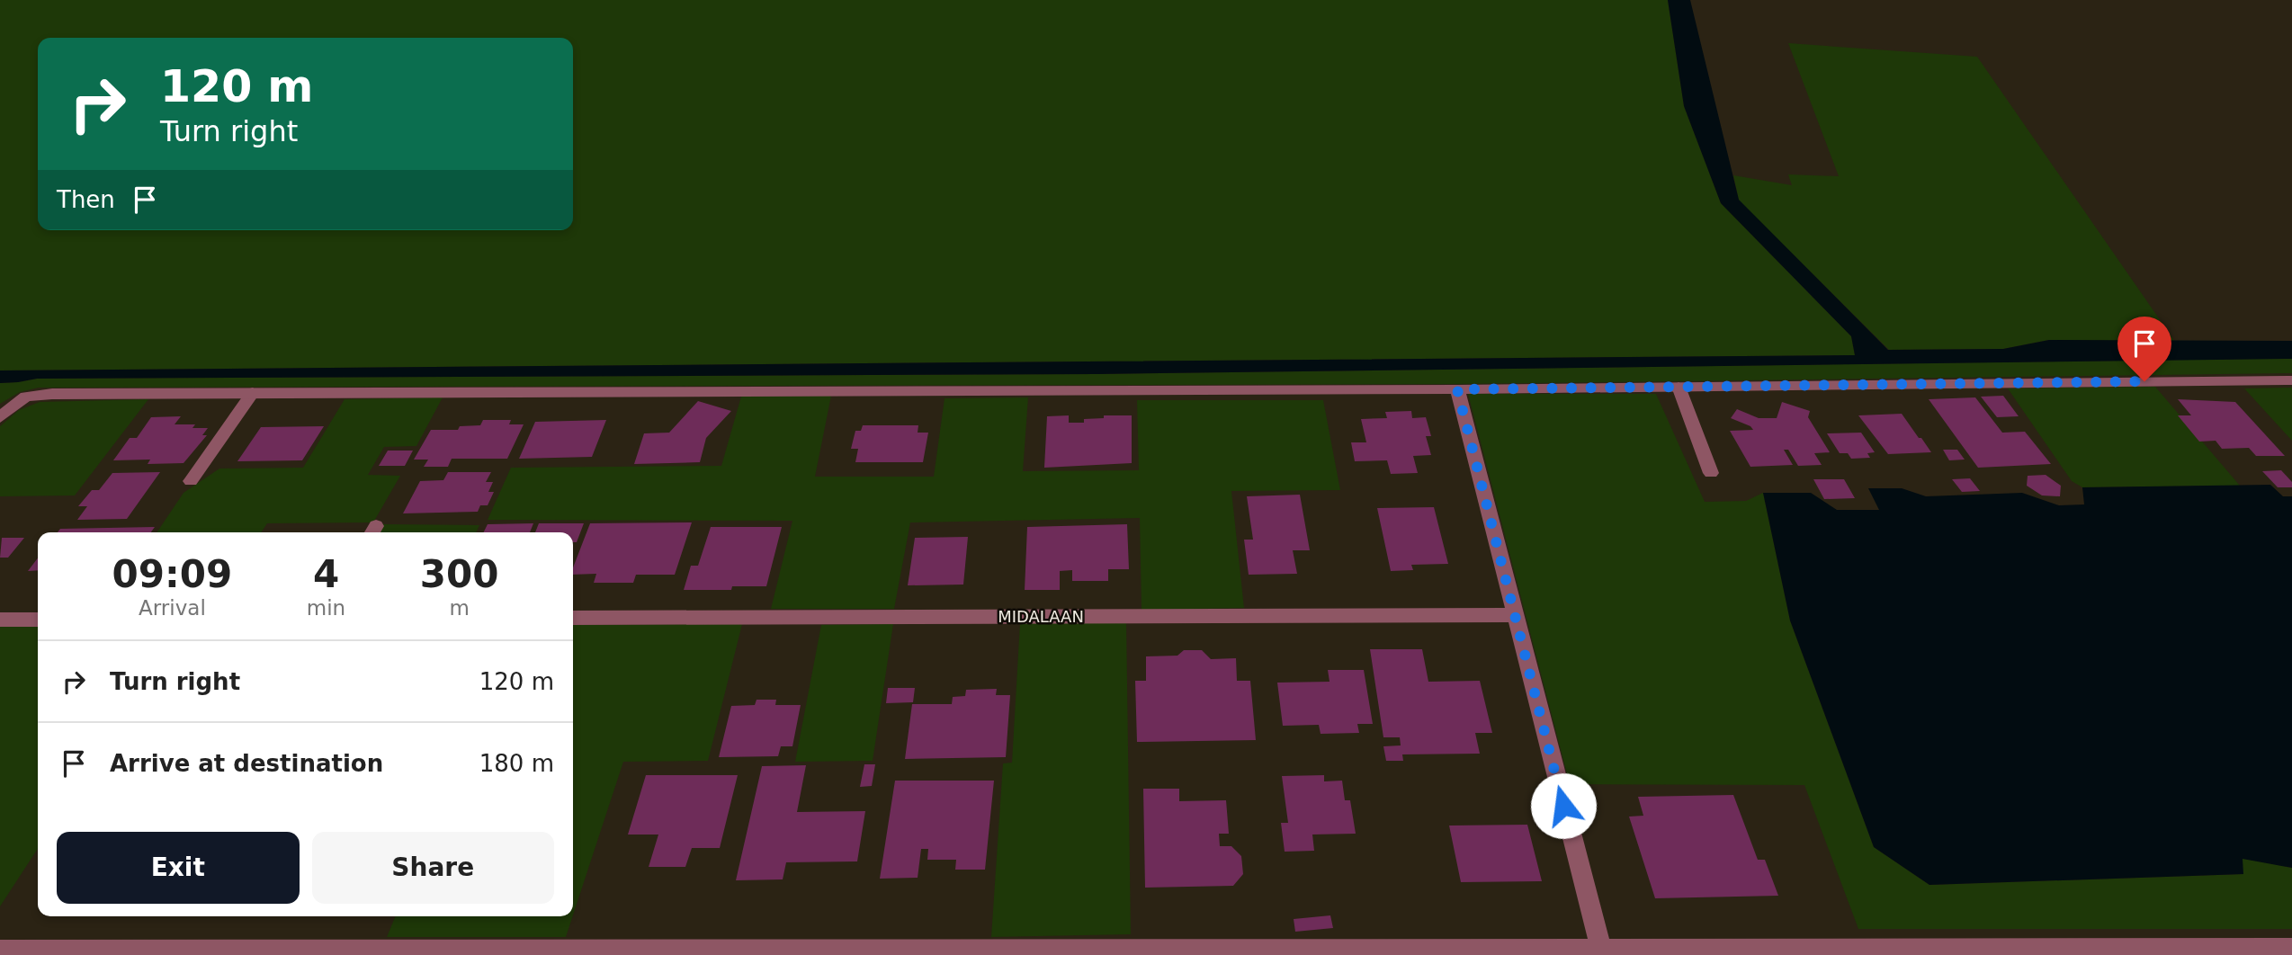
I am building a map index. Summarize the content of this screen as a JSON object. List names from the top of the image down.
{
  "streets": {
    "street": ["MIDALAAN"]
  },
  "page": {
    "turn": ["120 m", "Turn right"],
    "then": "Then",
    "eta": [
      "09:09",
      "Arrival",
      "4",
      "min",
      "300",
      "m"
    ],
    "list": [
      {
        "name": "Turn right",
        "value": "120 m"
      },
      {
        "name": "Arrive at destination",
        "value": "180 m"
      }
    ],
    "buttons": ["Exit", "Share"]
  }
}
